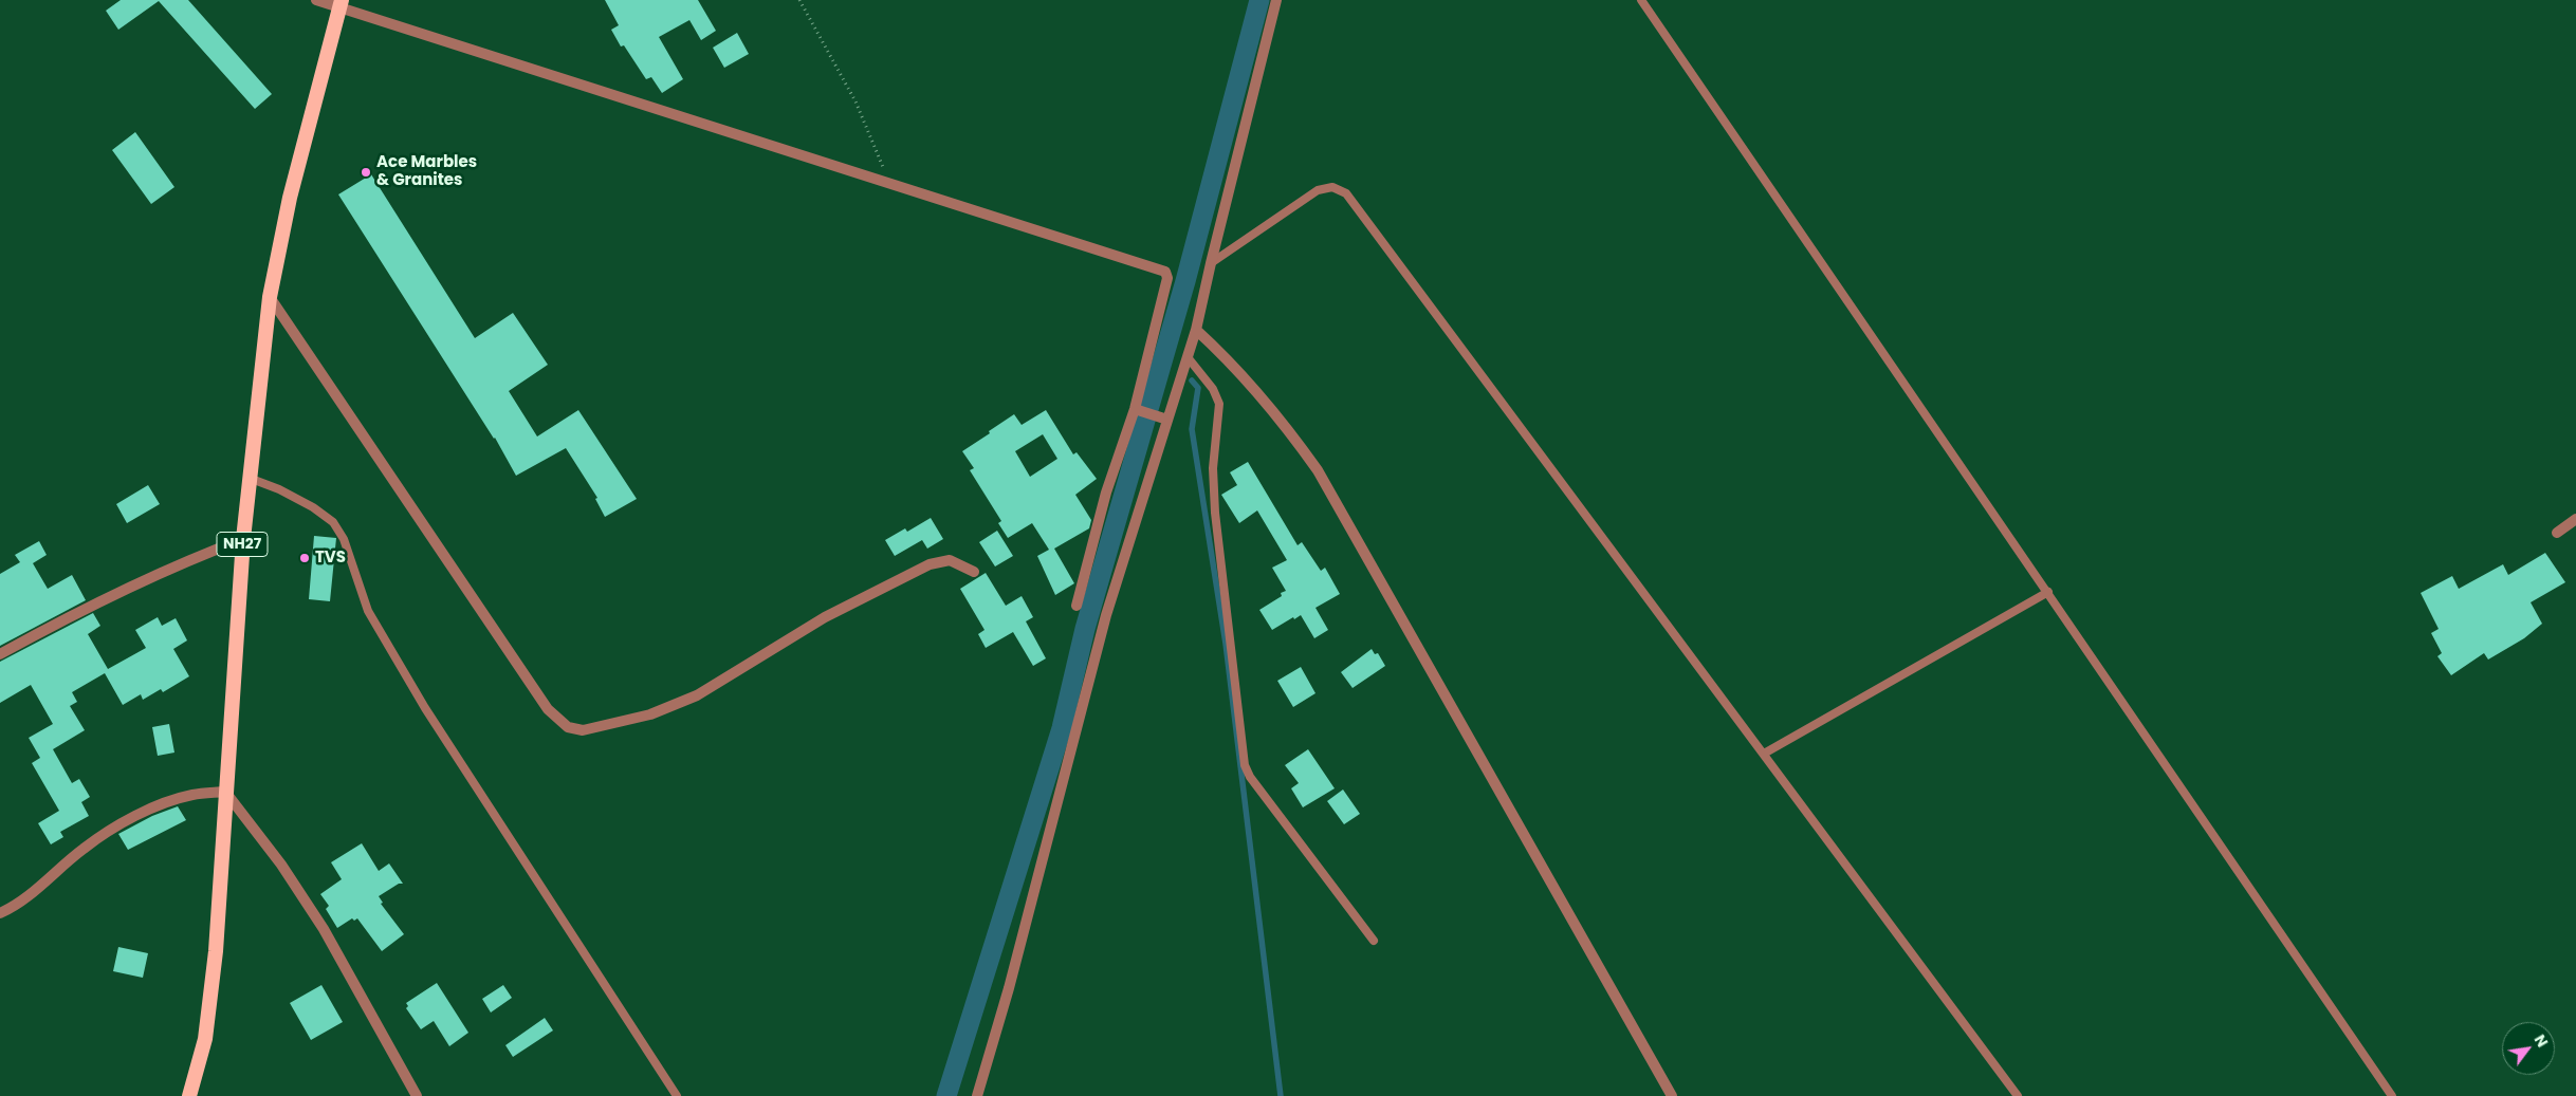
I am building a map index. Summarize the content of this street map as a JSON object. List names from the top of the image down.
{
  "streets": {
    "highway": ["NH27"]
  },
  "places": ["Ace Marbles & Granites", "TVS"],
  "north": "top right"
}
